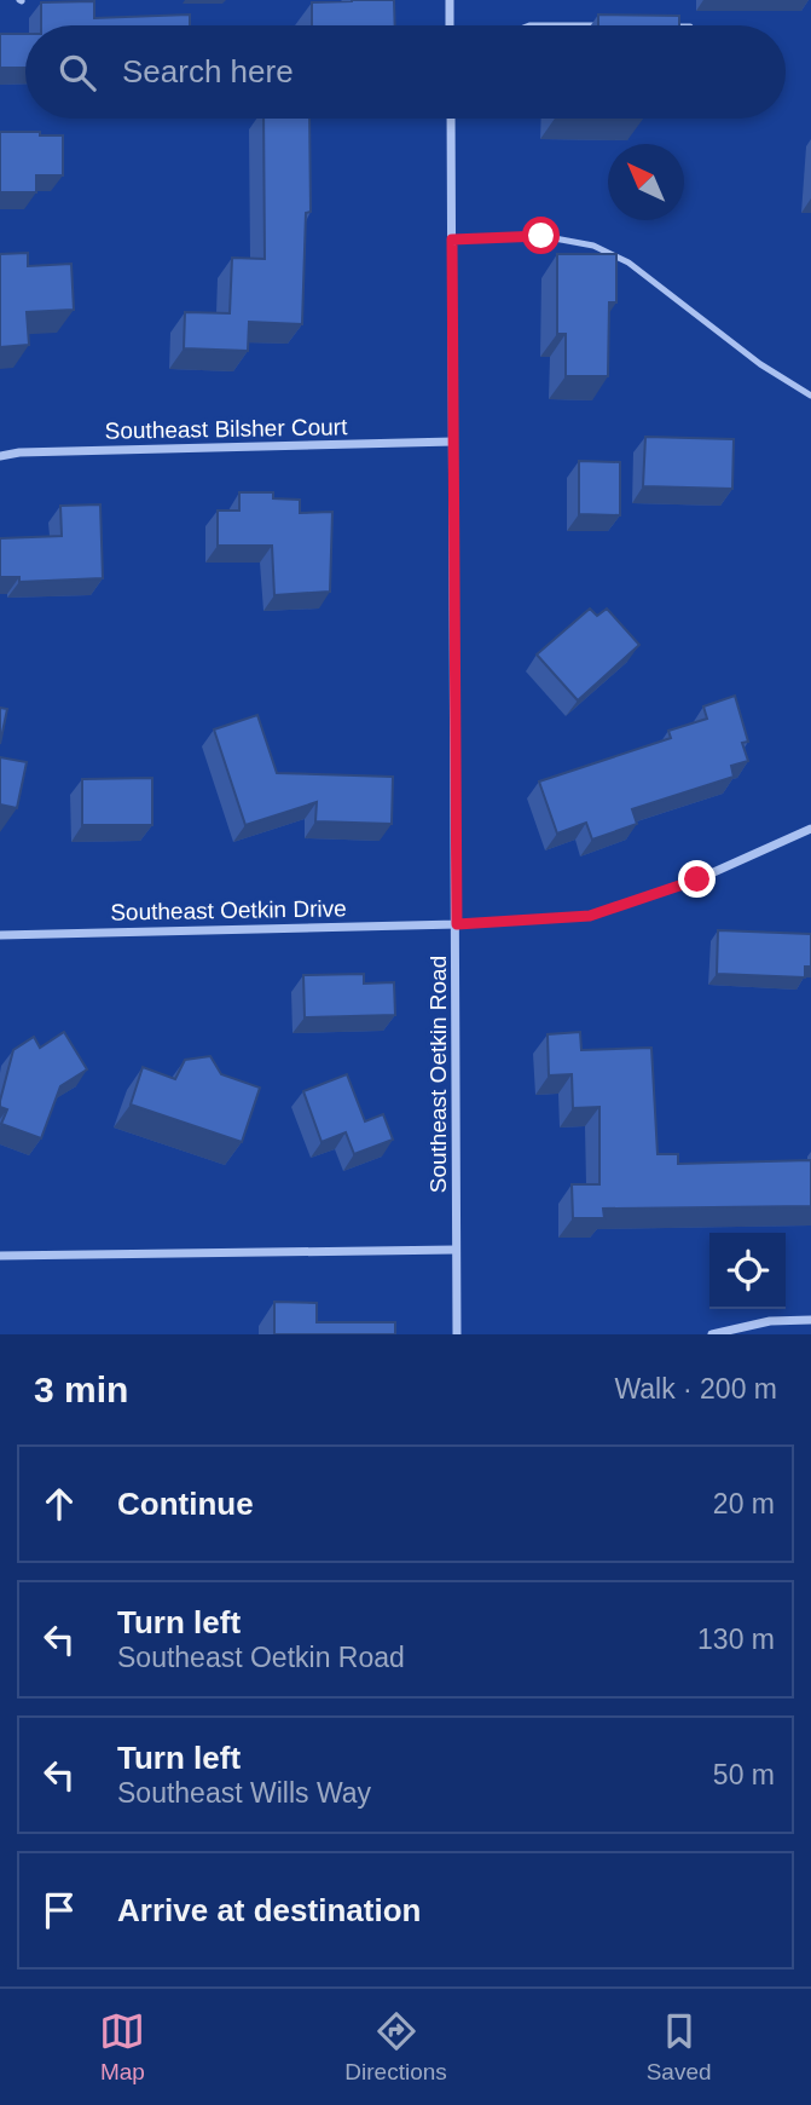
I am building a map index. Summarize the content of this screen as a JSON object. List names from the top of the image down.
{
  "streets": {
    "street": ["Southeast Bilsher Court", "Southeast Oetkin Drive", "Southeast Oetkin Road"]
  },
  "crossings": [
    ["Southeast Bilsher Court", "Southeast Oetkin Road"],
    ["Southeast Oetkin Drive", "Southeast Oetkin Road"]
  ],
  "north": "top left",
  "page": {
    "search": "Search here",
    "heading": ["3 min", "Walk · 200 m"],
    "list": [
      ["Continue", "20 m"],
      ["Turn left", "Southeast Oetkin Road", "130 m"],
      ["Turn left", "Southeast Wills Way", "50 m"],
      "Arrive at destination"
    ],
    "nav": ["Map", "Directions", "Saved"]
  }
}
